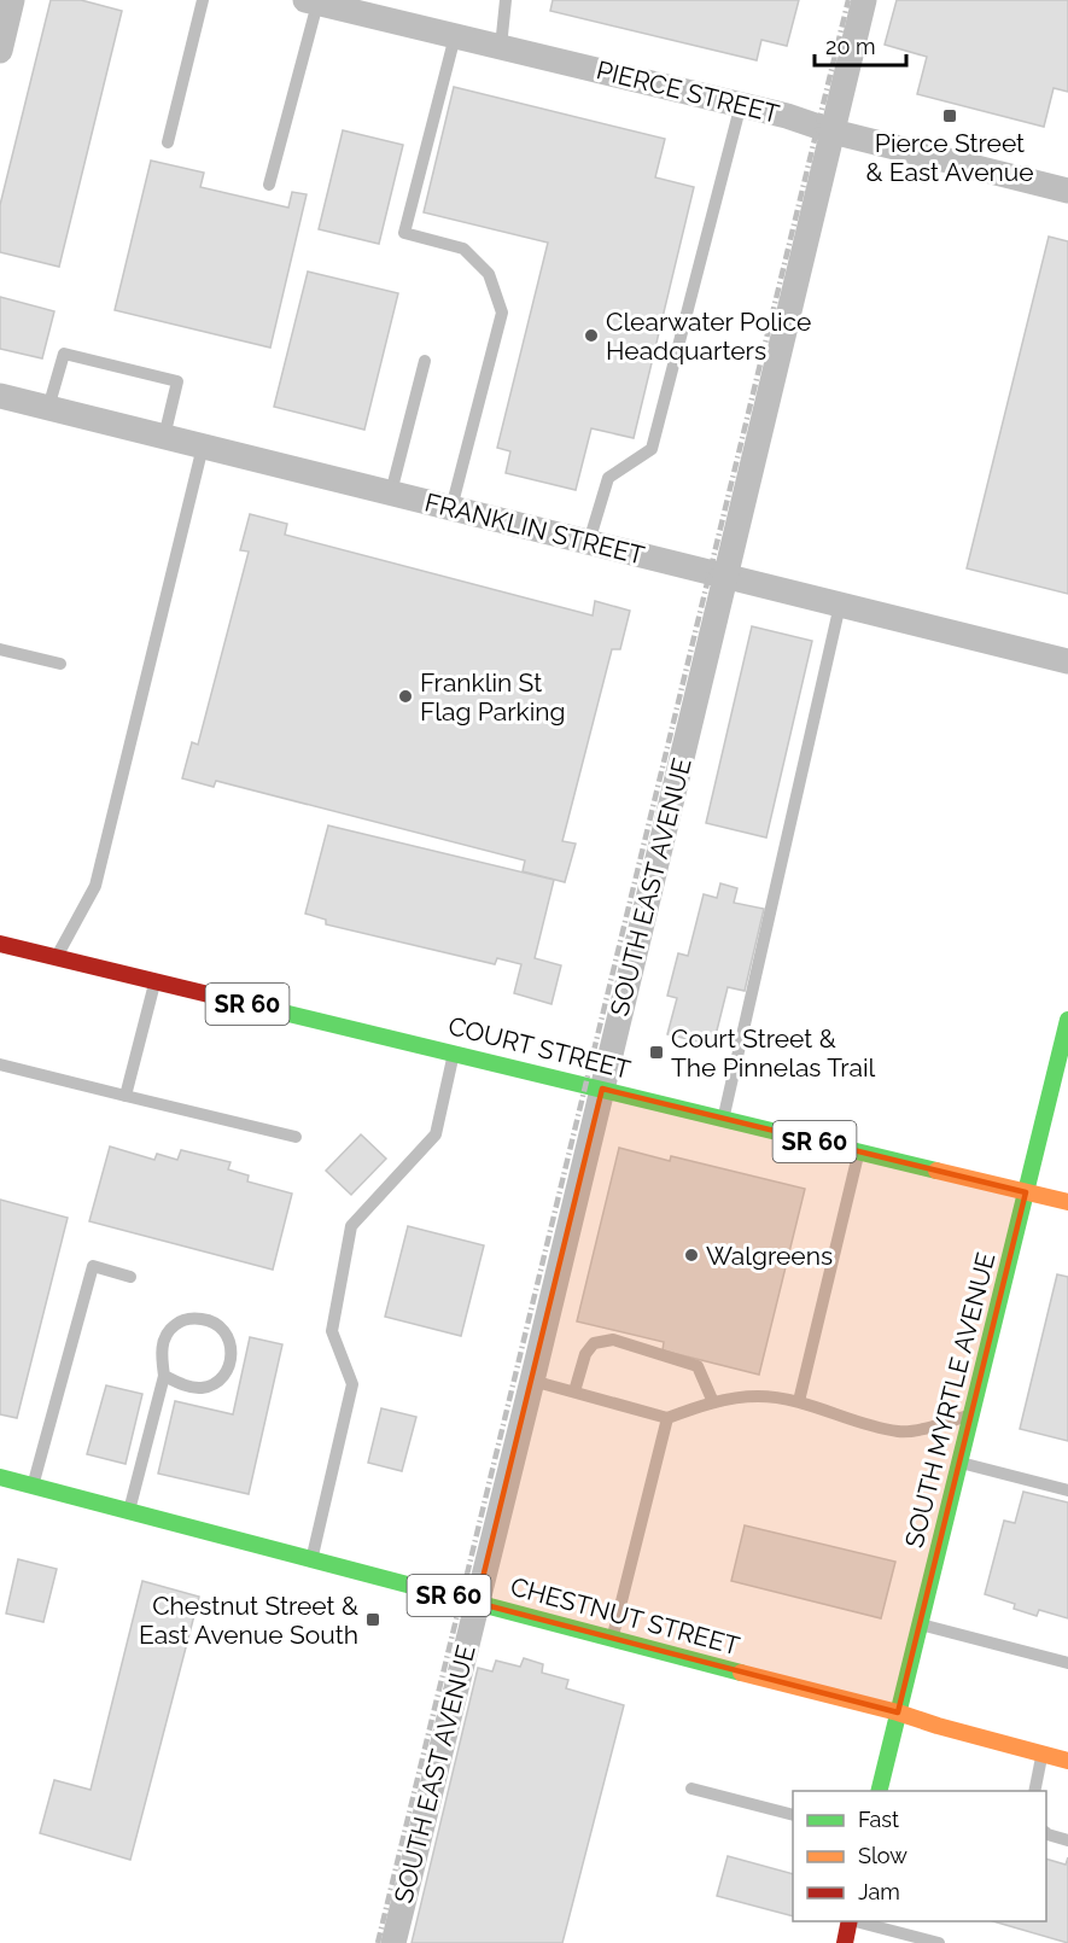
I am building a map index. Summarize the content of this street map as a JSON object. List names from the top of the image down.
{
  "streets": {
    "main road": [
      "SR 60",
      "COURT STREET",
      "SOUTH MYRTLE AVENUE",
      "CHESTNUT STREET"
    ],
    "street": ["PIERCE STREET", "FRANKLIN STREET", "SOUTH EAST AVENUE"]
  },
  "crossings": [
    ["PIERCE STREET", "SOUTH EAST AVENUE"],
    ["FRANKLIN STREET", "SOUTH EAST AVENUE"],
    ["SOUTH EAST AVENUE", "COURT STREET"],
    ["SOUTH EAST AVENUE", "CHESTNUT STREET"],
    ["COURT STREET", "SOUTH MYRTLE AVENUE"],
    ["SOUTH MYRTLE AVENUE", "CHESTNUT STREET"]
  ],
  "places": {
    "transit": ["Pierce Street & East Avenue", "Court Street & The Pinnelas Trail", "Chestnut Street & East Avenue South"],
    "other": ["Clearwater Police Headquarters", "Franklin St Flag Parking", "Walgreens"]
  },
  "legend": ["Fast", "Slow", "Jam"],
  "scale_bar": "20 m"
}
